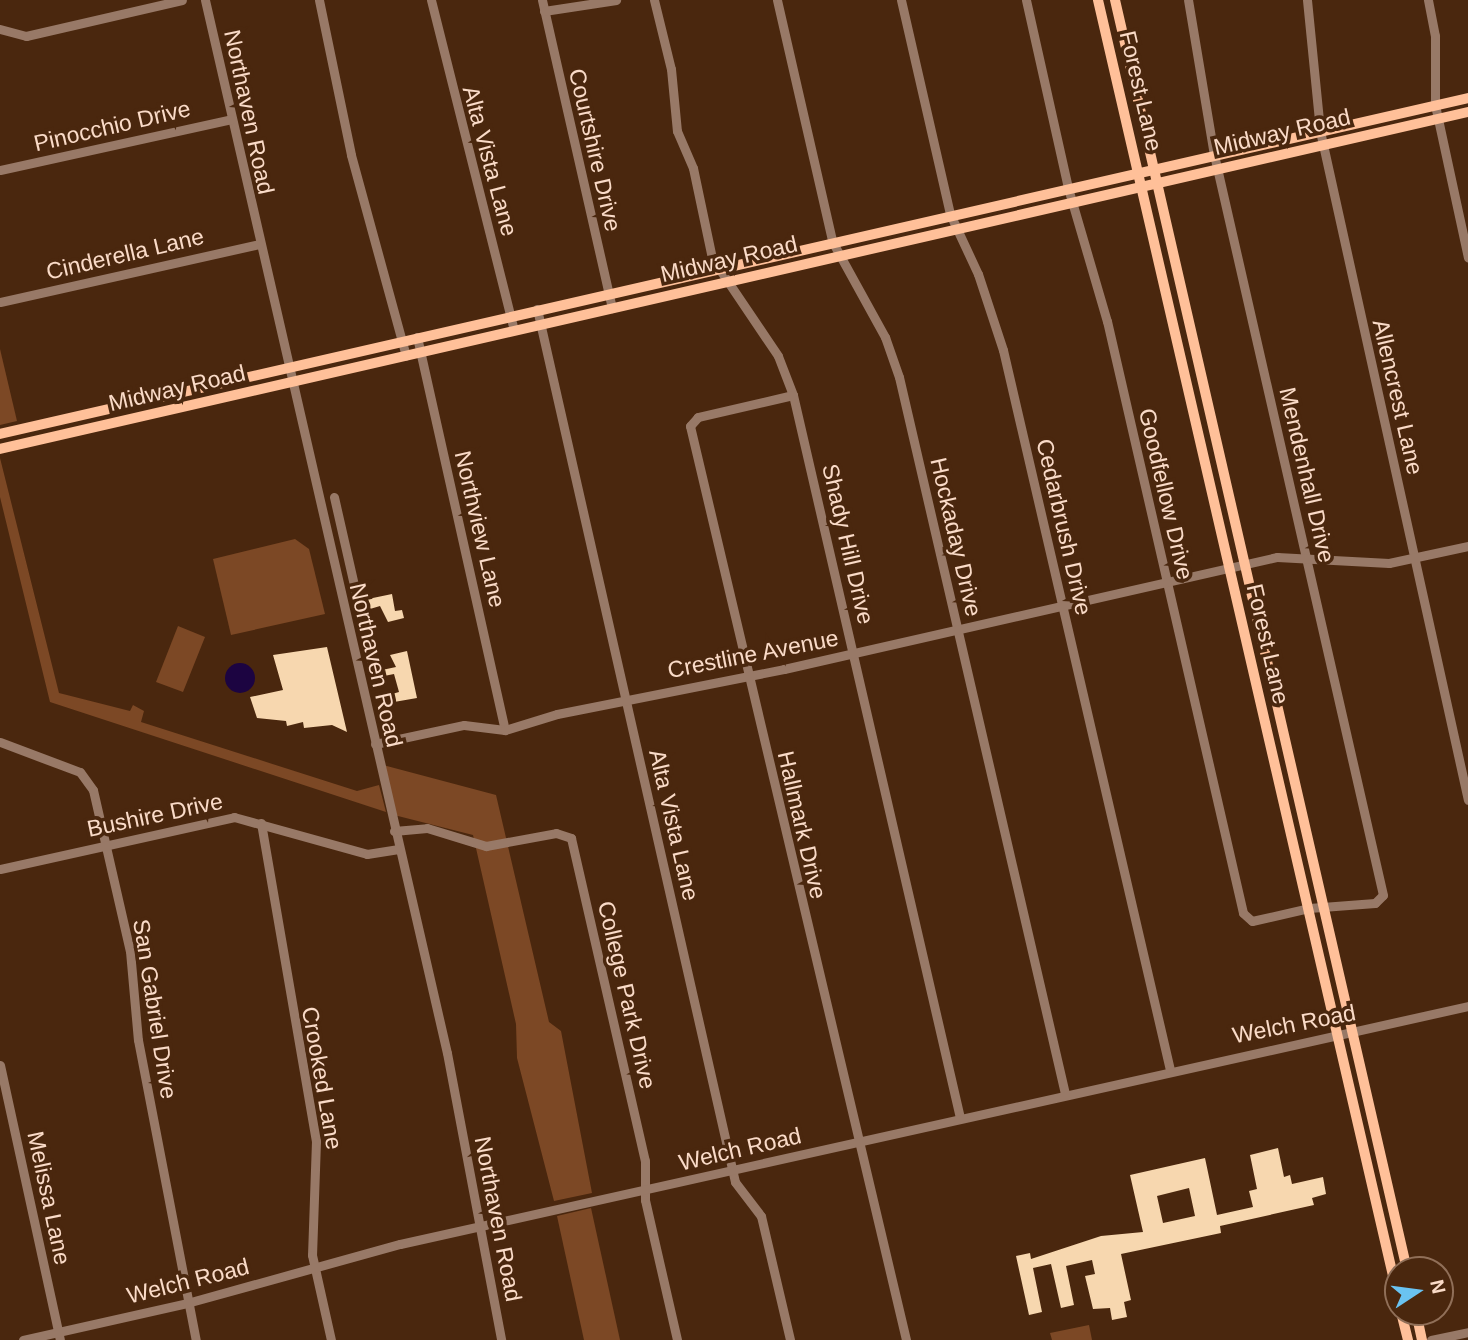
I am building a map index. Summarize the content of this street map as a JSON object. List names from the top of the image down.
{
  "streets": {
    "main road": ["Forest Lane", "Midway Road"],
    "street": [
      "Northaven Road",
      "Pinocchio Drive",
      "Courtshire Drive",
      "Alta Vista Lane",
      "Cinderella Lane",
      "Allencrest Lane",
      "Mendenhall Drive",
      "Goodfellow Drive",
      "Cedarbrush Drive",
      "Northview Lane",
      "Hockaday Drive",
      "Shady Hill Drive",
      "Crestline Avenue",
      "Bushire Drive",
      "Hallmark Drive",
      "College Park Drive",
      "San Gabriel Drive",
      "Welch Road",
      "Crooked Lane",
      "Melissa Lane"
    ]
  },
  "crossings": [
    ["Forest Lane", "Midway Road"],
    ["Forest Lane", "Mendenhall Drive"],
    ["Forest Lane", "Goodfellow Drive"],
    ["Forest Lane", "Crestline Avenue"],
    ["Forest Lane", "Welch Road"],
    ["Northaven Road", "Pinocchio Drive"],
    ["Northaven Road", "Midway Road"],
    ["Northaven Road", "Cinderella Lane"],
    ["Northaven Road", "Crestline Avenue"],
    ["Northaven Road", "Bushire Drive"],
    ["Northaven Road", "College Park Drive"],
    ["Northaven Road", "Welch Road"],
    ["Midway Road", "Courtshire Drive"],
    ["Midway Road", "Alta Vista Lane"],
    ["Midway Road", "Allencrest Lane"],
    ["Midway Road", "Mendenhall Drive"],
    ["Midway Road", "Goodfellow Drive"],
    ["Midway Road", "Cedarbrush Drive"],
    ["Midway Road", "Northview Lane"],
    ["Midway Road", "Hockaday Drive"],
    ["Midway Road", "Shady Hill Drive"],
    ["Alta Vista Lane", "Crestline Avenue"],
    ["Alta Vista Lane", "Welch Road"],
    ["Allencrest Lane", "Crestline Avenue"],
    ["Mendenhall Drive", "Goodfellow Drive"],
    ["Mendenhall Drive", "Crestline Avenue"],
    ["Goodfellow Drive", "Crestline Avenue"],
    ["Cedarbrush Drive", "Crestline Avenue"],
    ["Cedarbrush Drive", "Welch Road"],
    ["Northview Lane", "Crestline Avenue"],
    ["Hockaday Drive", "Crestline Avenue"],
    ["Hockaday Drive", "Welch Road"],
    ["Shady Hill Drive", "Crestline Avenue"],
    ["Shady Hill Drive", "Hallmark Drive"],
    ["Shady Hill Drive", "Welch Road"],
    ["Crestline Avenue", "Hallmark Drive"],
    ["Bushire Drive", "San Gabriel Drive"],
    ["Bushire Drive", "Crooked Lane"],
    ["Hallmark Drive", "Welch Road"],
    ["College Park Drive", "Welch Road"],
    ["San Gabriel Drive", "Welch Road"],
    ["Welch Road", "Crooked Lane"],
    ["Welch Road", "Melissa Lane"]
  ],
  "north": "right"
}
